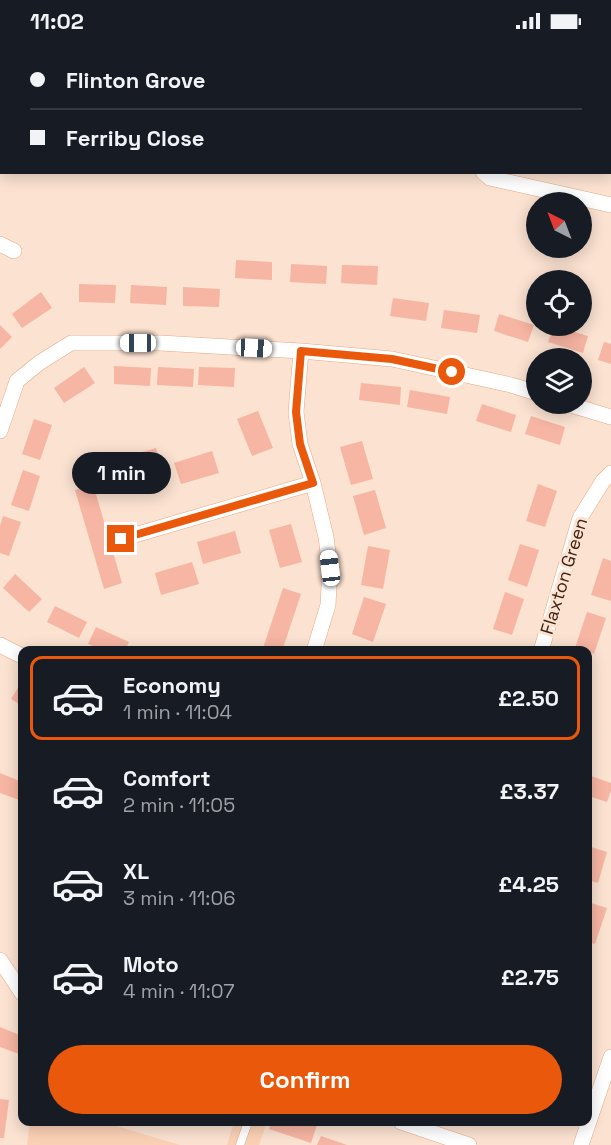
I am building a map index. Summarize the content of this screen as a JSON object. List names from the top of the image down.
{
  "streets": {
    "street": ["Flaxton Green"]
  },
  "north": "top left",
  "page": {
    "status": "11:02",
    "banner": ["Flinton Grove", "Ferriby Close"],
    "bubble": "1 min",
    "list": [
      {
        "name": "Economy",
        "note": "1 min · 11:04",
        "value": "£2.50"
      },
      {
        "name": "Comfort",
        "note": "2 min · 11:05",
        "value": "£3.37"
      },
      {
        "name": "XL",
        "note": "3 min · 11:06",
        "value": "£4.25"
      },
      {
        "name": "Moto",
        "note": "4 min · 11:07",
        "value": "£2.75"
      }
    ],
    "buttons": "Confirm"
  }
}
